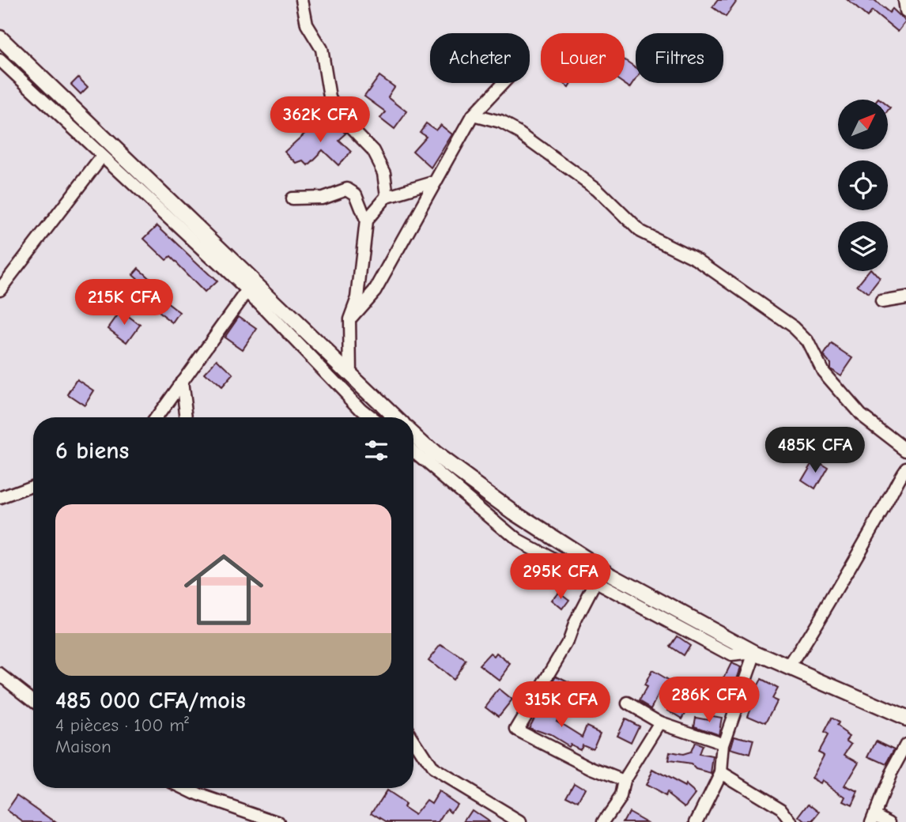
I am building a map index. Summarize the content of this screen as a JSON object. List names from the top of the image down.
{
  "north": "top right",
  "page": {
    "chip": ["Acheter", "Louer", "Filtres"],
    "price": [
      "362K CFA",
      "215K CFA",
      "485K CFA",
      "295K CFA",
      "286K CFA",
      "315K CFA"
    ],
    "heading": "6 biens",
    "list": [
      {
        "name": "485 000 CFA/mois",
        "note": "4 pièces · 100 m² · Maison"
      }
    ]
  }
}
